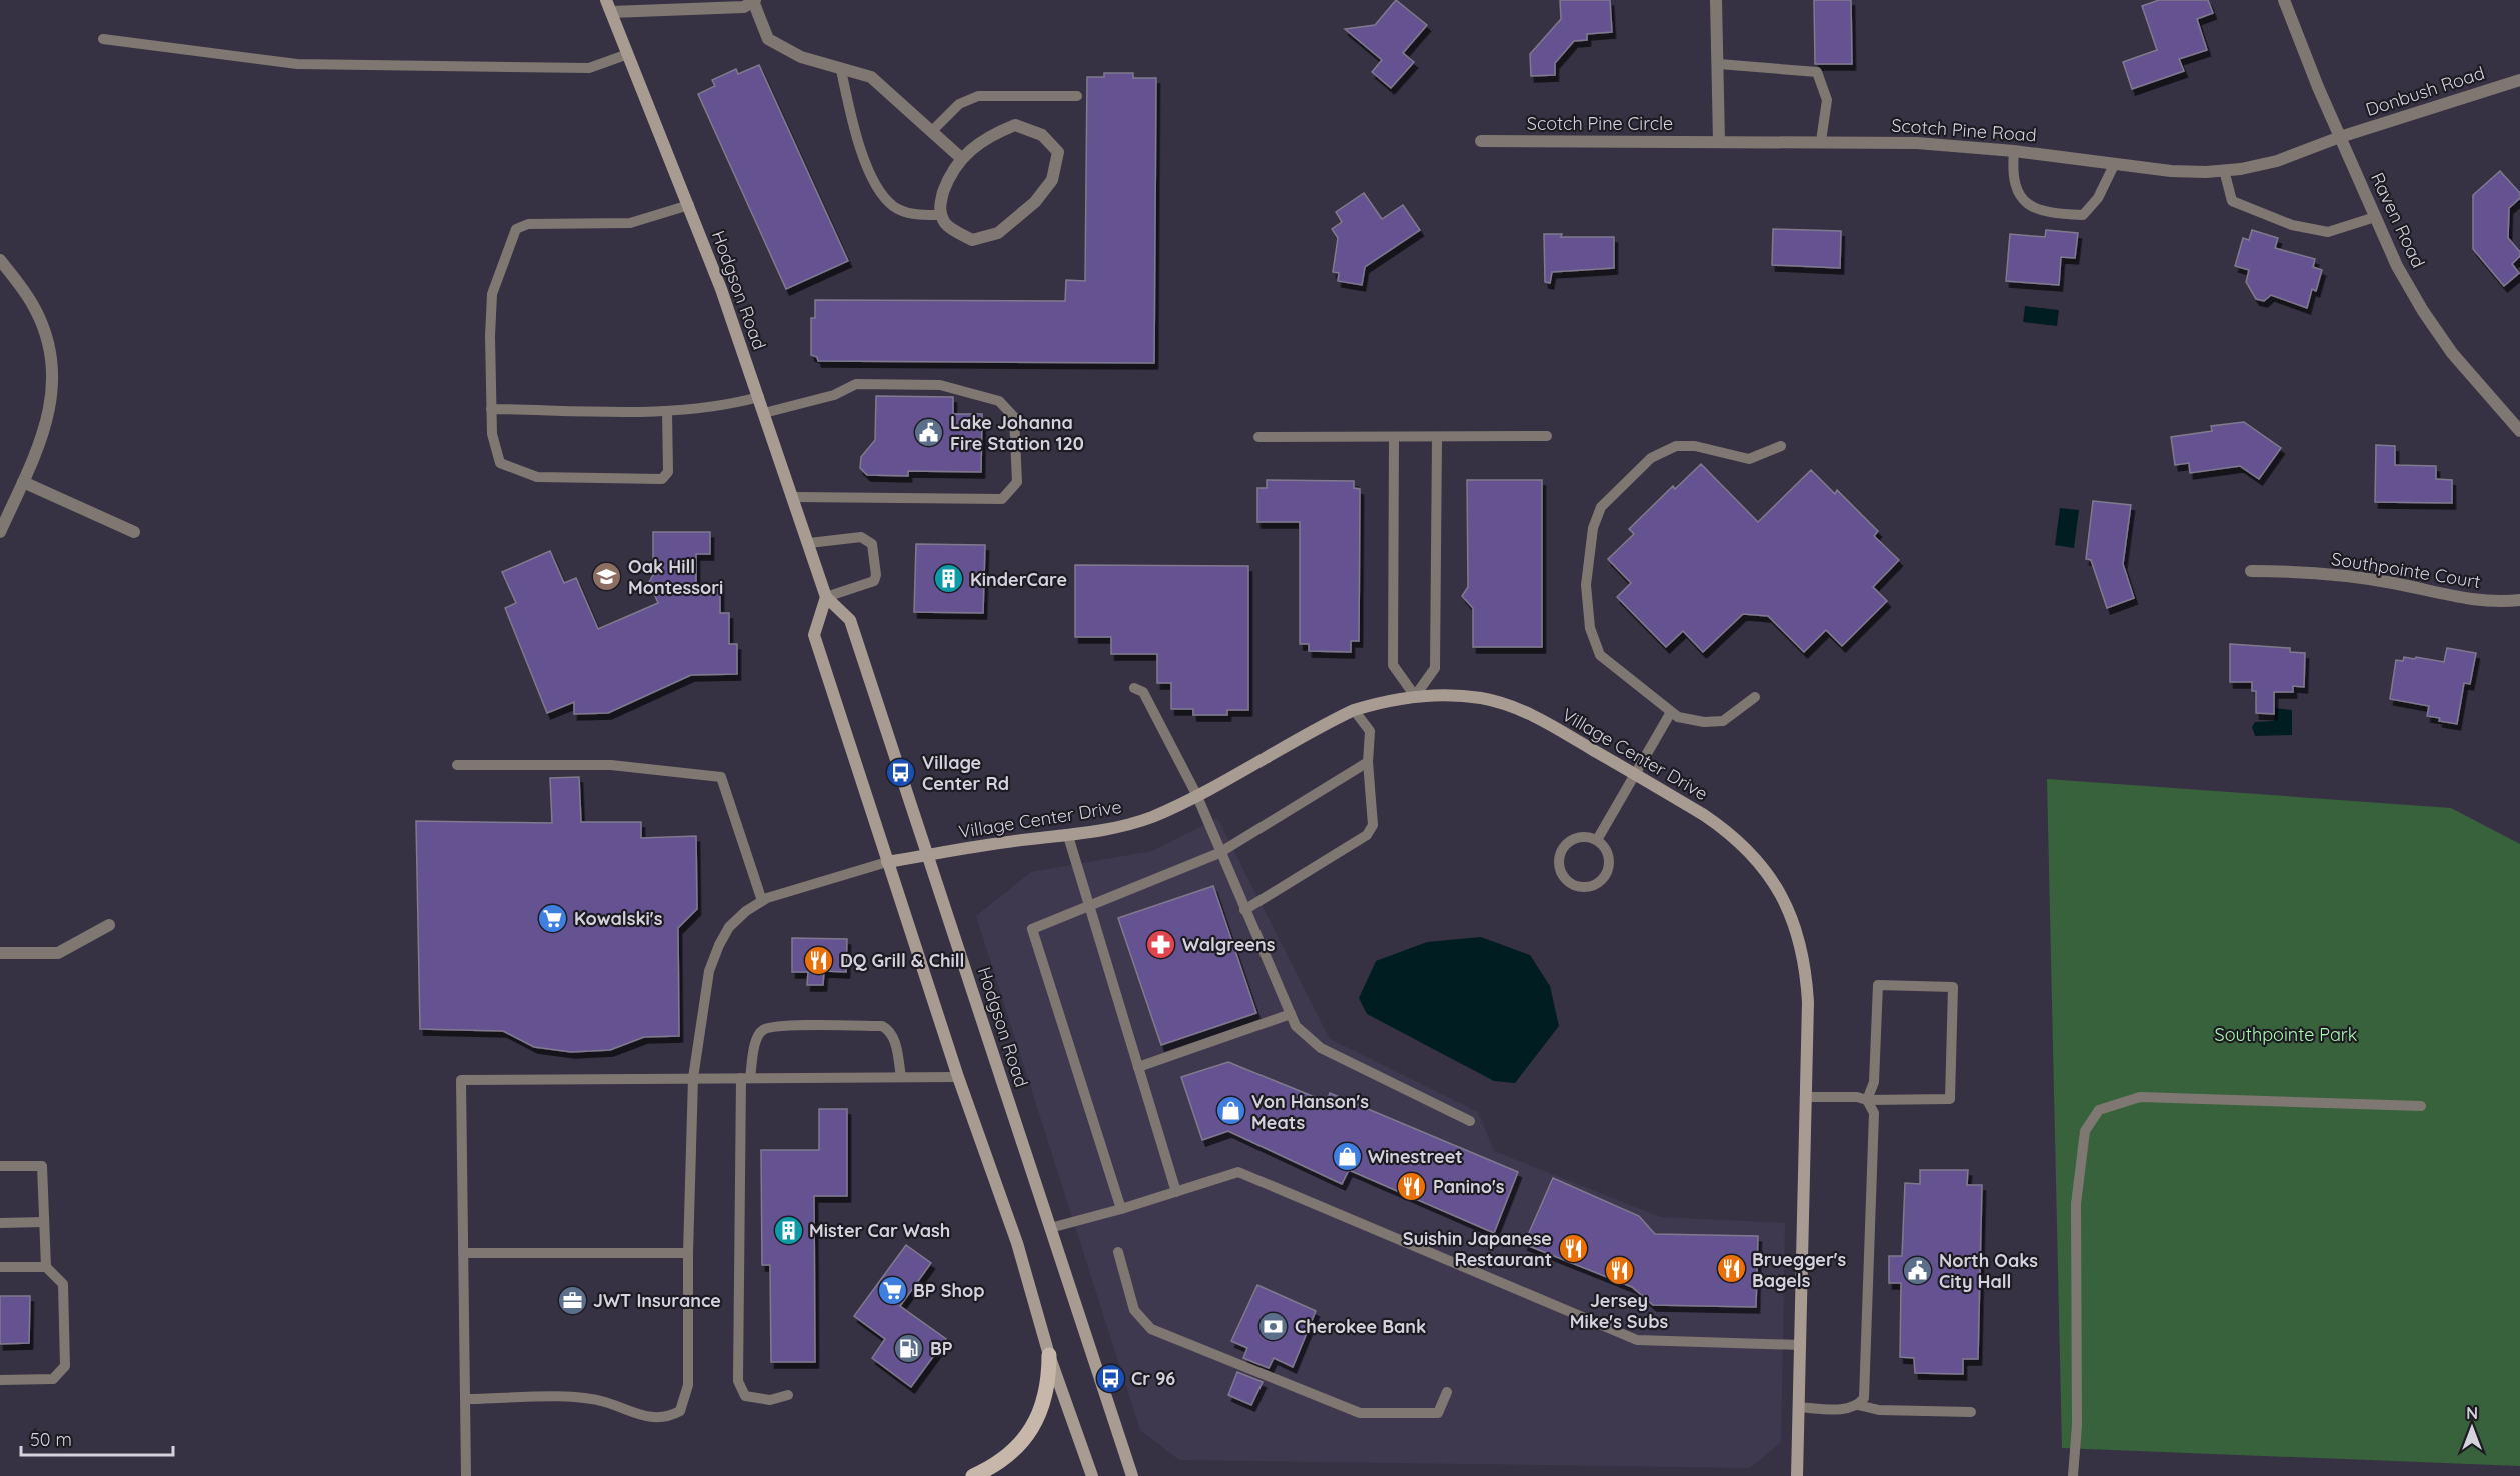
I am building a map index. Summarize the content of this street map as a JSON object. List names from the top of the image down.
{
  "streets": {
    "main road": ["Hodgson Road", "Village Center Drive"],
    "street": [
      "Donbush Road",
      "Scotch Pine Circle",
      "Scotch Pine Road",
      "Raven Road",
      "Southpointe Court"
    ]
  },
  "crossings": [
    ["Donbush Road", "Scotch Pine Road"],
    ["Donbush Road", "Raven Road"],
    ["Scotch Pine Circle", "Scotch Pine Road"],
    ["Scotch Pine Road", "Raven Road"],
    ["Hodgson Road", "Village Center Drive"]
  ],
  "parks": ["Southpointe Park"],
  "places": {
    "public building": ["Lake Johanna Fire Station 120", "North Oaks City Hall"],
    "school or university": ["Oak Hill Montessori"],
    "building": ["KinderCare", "Mister Car Wash"],
    "bus stop": ["Village Center Rd", "Cr 96"],
    "supermarket": ["Kowalski's", "BP Shop"],
    "pharmacy": ["Walgreens"],
    "restaurant": [
      "DQ Grill & Chill",
      "Panino's",
      "Suishin Japanese Restaurant",
      "Bruegger's Bagels",
      "Jersey Mike's Subs"
    ],
    "shop": ["Von Hanson's Meats", "Winestreet"],
    "office": ["JWT Insurance"],
    "bank": ["Cherokee Bank"],
    "fuel station": ["BP"]
  },
  "scale_bar": "50 m",
  "north": "top"
}
